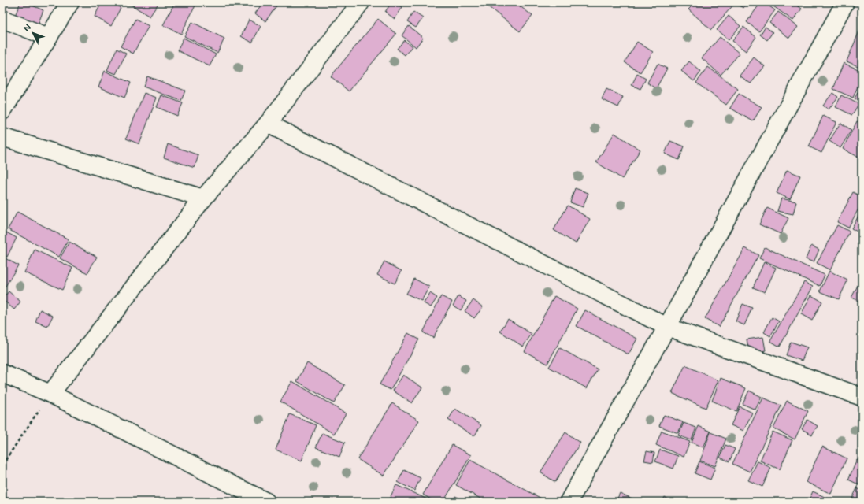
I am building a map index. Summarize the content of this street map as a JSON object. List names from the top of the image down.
{
  "north": "top left"
}
